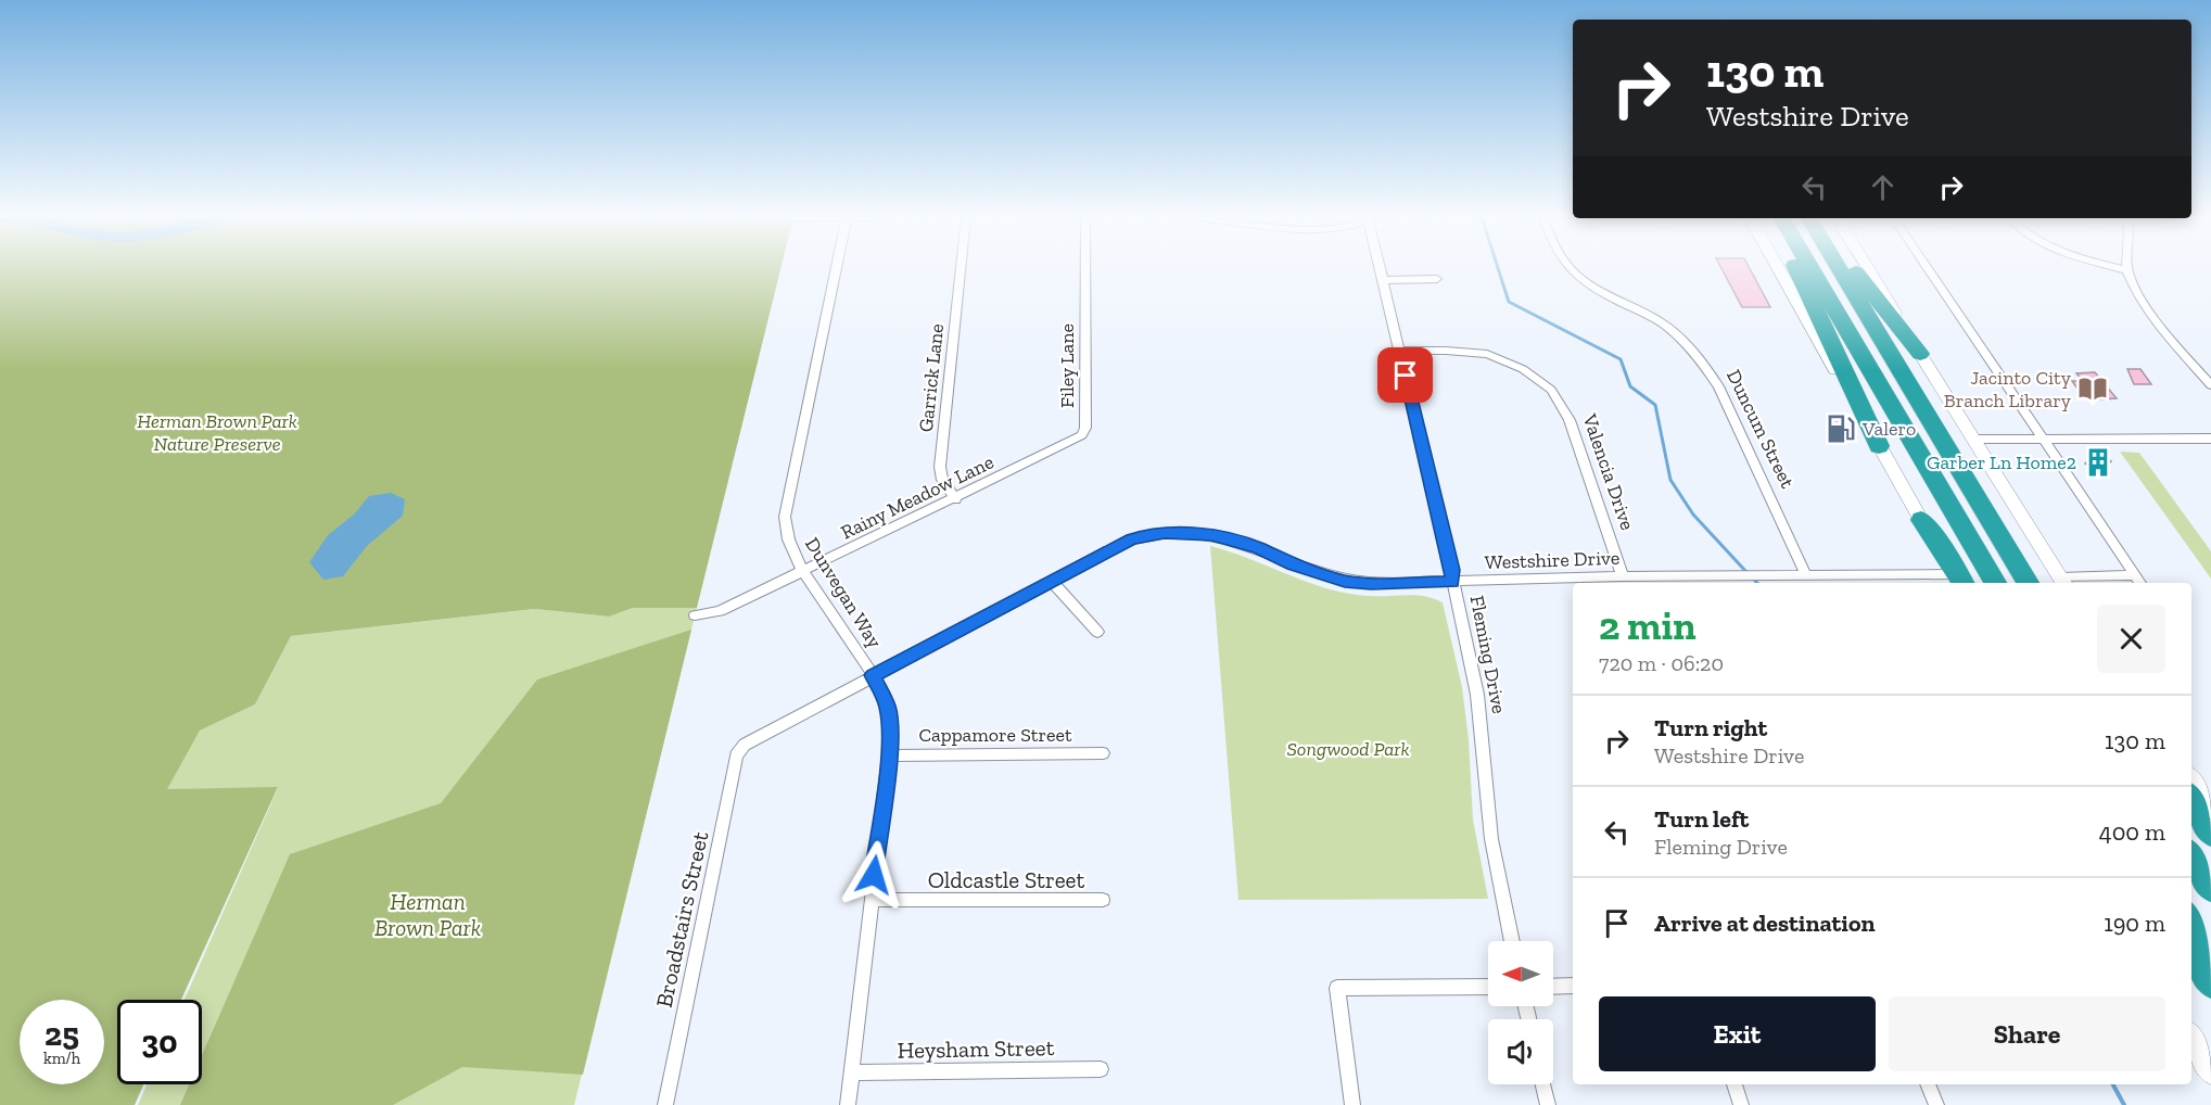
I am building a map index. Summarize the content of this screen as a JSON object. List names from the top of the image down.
{
  "streets": {
    "street": [
      "Filey Lane",
      "Garrick Lane",
      "Duncum Street",
      "Valencia Drive",
      "Rainy Meadow Lane",
      "Westshire Drive",
      "Dunvegan Way",
      "Fleming Drive",
      "Cappamore Street",
      "Oldcastle Street",
      "Broadstairs Street",
      "Heysham Street"
    ]
  },
  "crossings": [
    ["Filey Lane", "Rainy Meadow Lane"],
    ["Garrick Lane", "Rainy Meadow Lane"],
    ["Duncum Street", "Westshire Drive"],
    ["Valencia Drive", "Westshire Drive"],
    ["Valencia Drive", "Fleming Drive"],
    ["Rainy Meadow Lane", "Dunvegan Way"],
    ["Westshire Drive", "Dunvegan Way"],
    ["Westshire Drive", "Fleming Drive"],
    ["Westshire Drive", "Broadstairs Street"],
    ["Dunvegan Way", "Cappamore Street"],
    ["Dunvegan Way", "Oldcastle Street"],
    ["Dunvegan Way", "Heysham Street"]
  ],
  "parks": ["Herman Brown Park Nature Preserve", "Songwood Park", "Herman Brown Park"],
  "places": {
    "library": ["Jacinto City Branch Library"],
    "fuel station": ["Valero"],
    "building": ["Garber Ln Home2"]
  },
  "north": "left",
  "page": {
    "turn": ["130 m", "Westshire Drive"],
    "heading": ["2 min", "720 m · 06:20"],
    "list": [
      {
        "name": "Turn right",
        "note": "Westshire Drive",
        "value": "130 m"
      },
      {
        "name": "Turn left",
        "note": "Fleming Drive",
        "value": "400 m"
      },
      {
        "name": "Arrive at destination",
        "value": "190 m"
      }
    ],
    "buttons": ["Exit", "Share"],
    "speed": "25 km/h",
    "limit": "30"
  }
}
